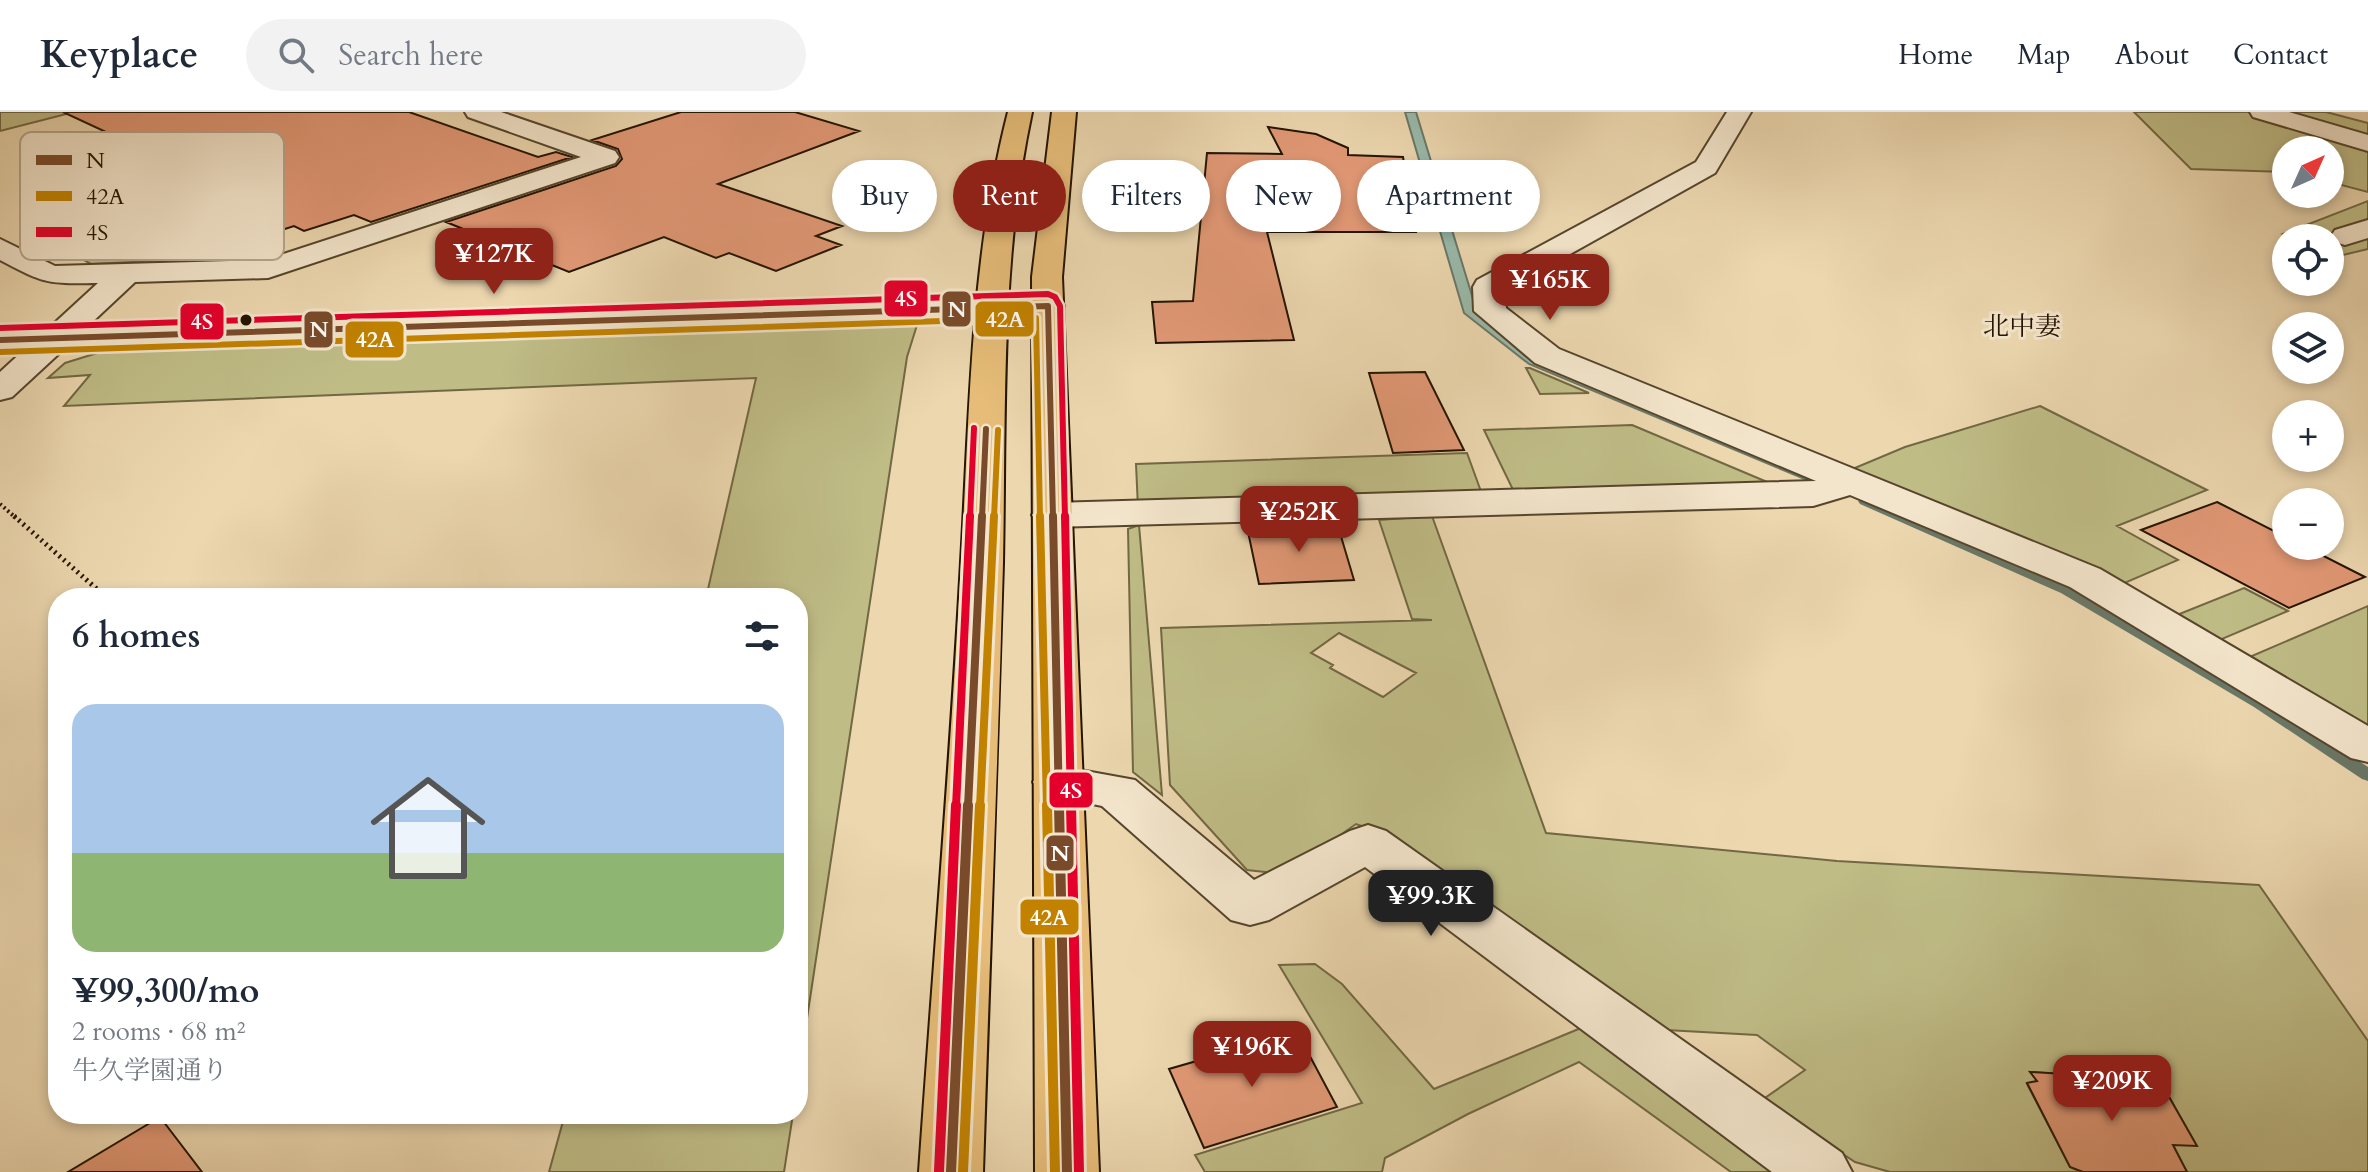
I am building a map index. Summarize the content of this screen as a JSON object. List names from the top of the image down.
{
  "districts": ["北中妻"],
  "lines": ["transit line 4S", "transit line N", "transit line 42A"],
  "legend": ["N", "42A", "4S"],
  "north": "top right",
  "page": {
    "header": "Keyplace",
    "search": "Search here",
    "nav": [
      "Home",
      "Map",
      "About",
      "Contact"
    ],
    "map_buttons": ["+", "−"],
    "chip": [
      "Buy",
      "Rent",
      "Filters",
      "New",
      "Apartment"
    ],
    "price": [
      "¥127K",
      "¥165K",
      "¥252K",
      "¥99.3K",
      "¥196K",
      "¥209K"
    ],
    "heading": "6 homes",
    "list": [
      {
        "name": "¥99,300/mo",
        "note": "2 rooms · 68 m² · 牛久学園通り"
      }
    ]
  }
}
